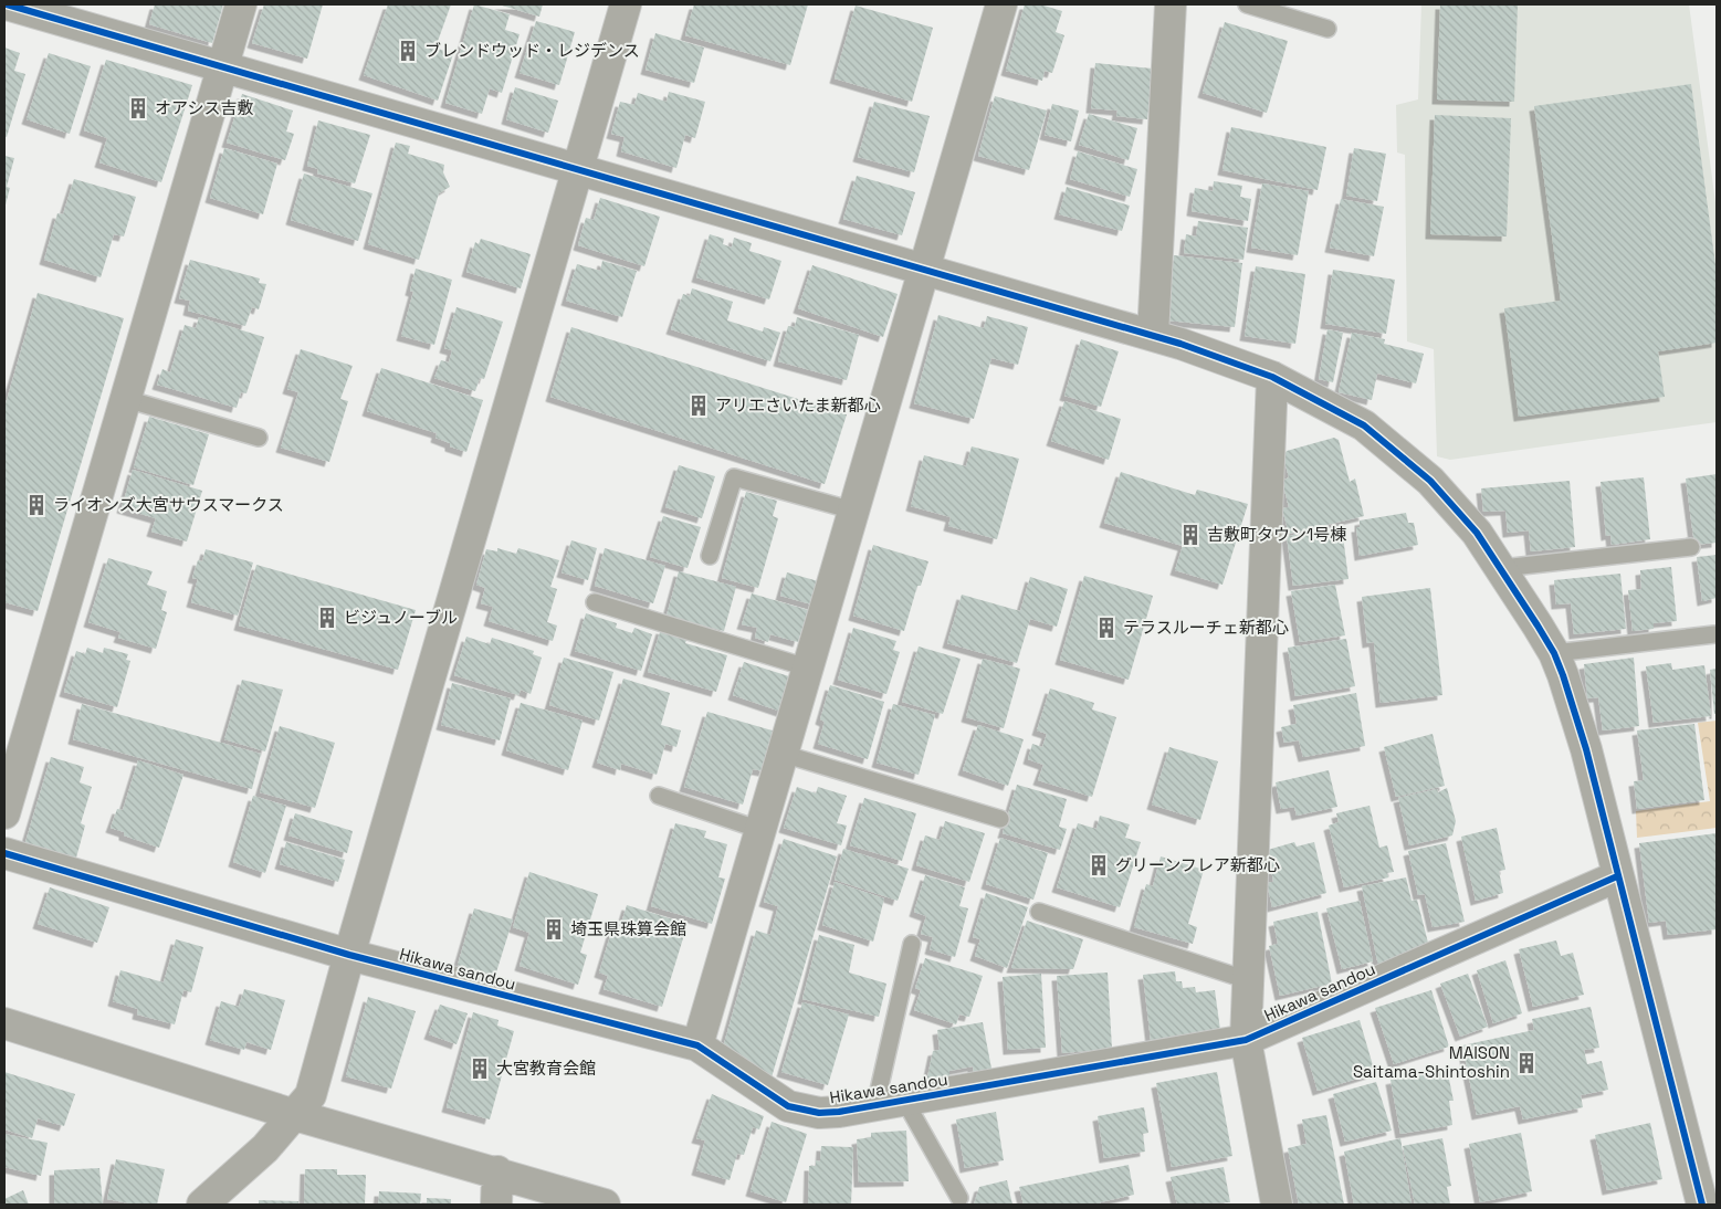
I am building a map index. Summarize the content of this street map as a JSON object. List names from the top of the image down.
{
  "streets": {
    "street": ["Hikawa sandou"]
  },
  "places": {
    "building": [
      "ブレンドウッド・レジデンス",
      "オアシス吉敷",
      "アリエさいたま新都心",
      "ライオンズ大宮サウスマークス",
      "吉敷町タウン1号棟",
      "ビジュノーブル",
      "テラスルーチェ新都心",
      "グリーンフレア新都心",
      "埼玉県珠算会館",
      "MAISON Saitama-Shintoshin",
      "大宮教育会館"
    ]
  }
}
